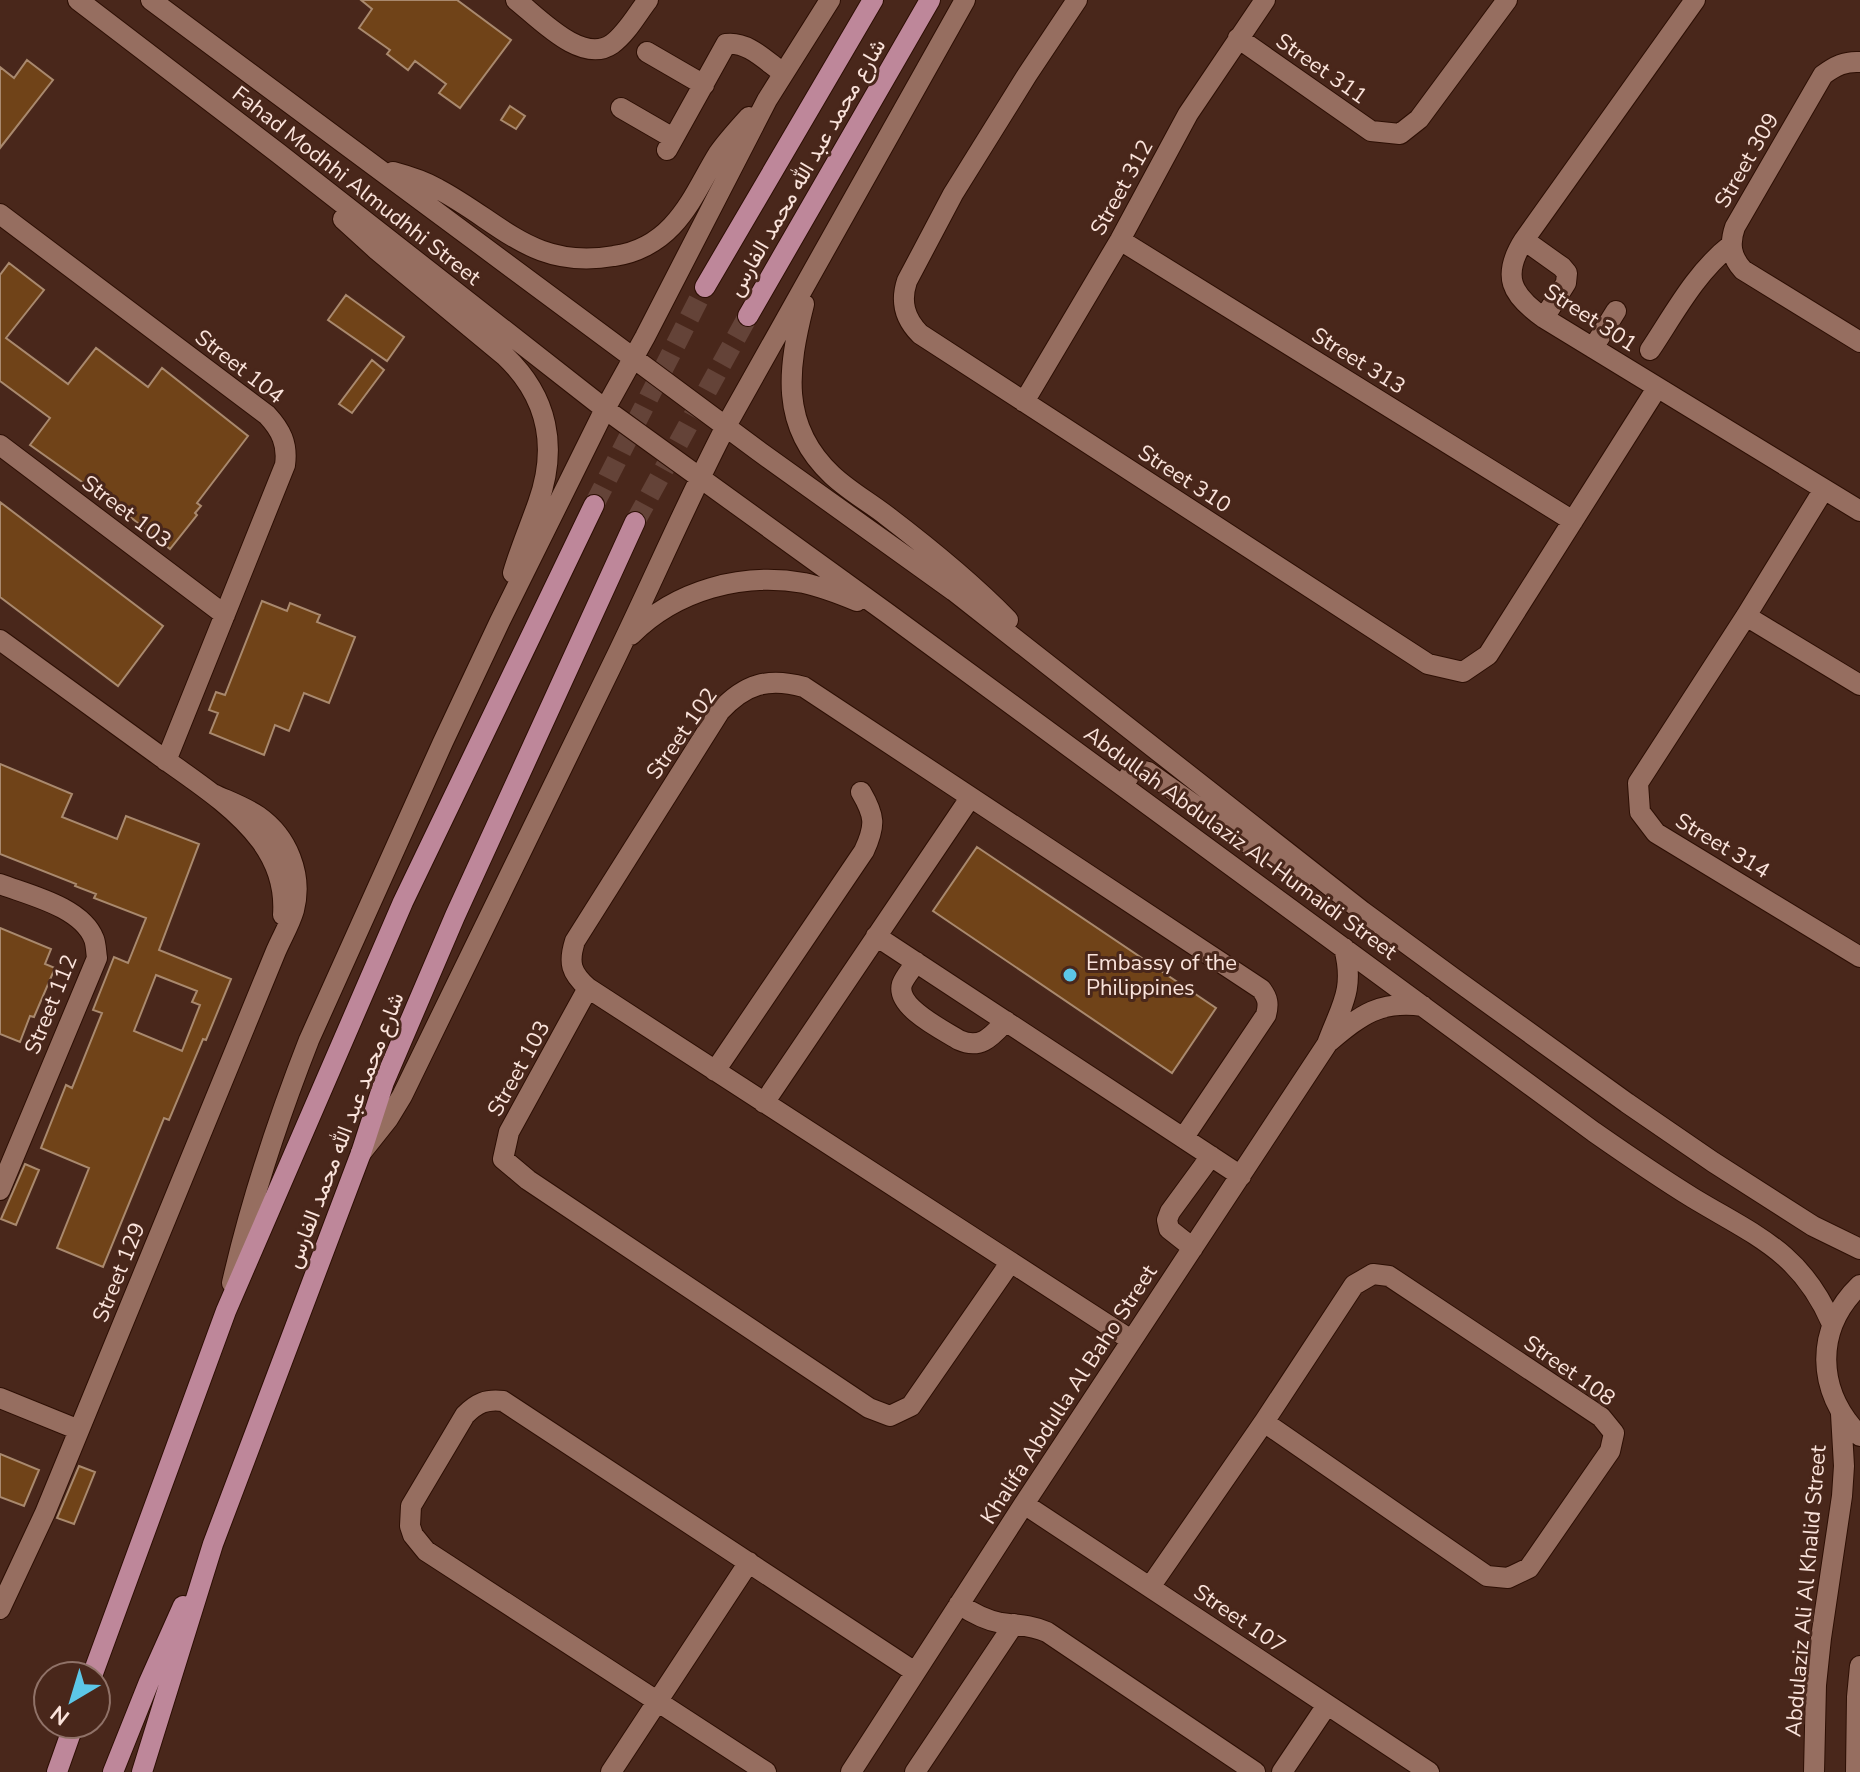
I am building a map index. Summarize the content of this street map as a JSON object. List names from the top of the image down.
{
  "streets": {
    "main road": ["شارع محمد عبد الله محمد الفارس"],
    "street": [
      "Street 311",
      "Street 309",
      "Fahad Modhhi Almudhhi Street",
      "Street 312",
      "Street 301",
      "Street 313",
      "Street 104",
      "Street 310",
      "Street 103",
      "Street 102",
      "Abdullah Abdulaziz Al-Humaidi Street",
      "Street 314",
      "Street 112",
      "Street 129",
      "Street 108",
      "Khalifa Abdulla Al Baho Street",
      "Abdulaziz Ali Al Khalid Street",
      "Street 107"
    ]
  },
  "crossings": [
    ["Street 311", "Street 312"],
    ["Fahad Modhhi Almudhhi Street", "Abdullah Abdulaziz Al-Humaidi Street"],
    ["Street 312", "Street 313"],
    ["Street 312", "Street 310"],
    ["Street 301", "Street 310"],
    ["Street 301", "Street 314"],
    ["Street 313", "Street 310"],
    ["Street 104", "Street 103"],
    ["Street 104", "Street 129"],
    ["Street 103", "Street 102"],
    ["Abdullah Abdulaziz Al-Humaidi Street", "Khalifa Abdulla Al Baho Street"],
    ["Street 108", "Street 107"],
    ["Khalifa Abdulla Al Baho Street", "Street 107"]
  ],
  "places": ["Embassy of the Philippines"],
  "north": "bottom left"
}
